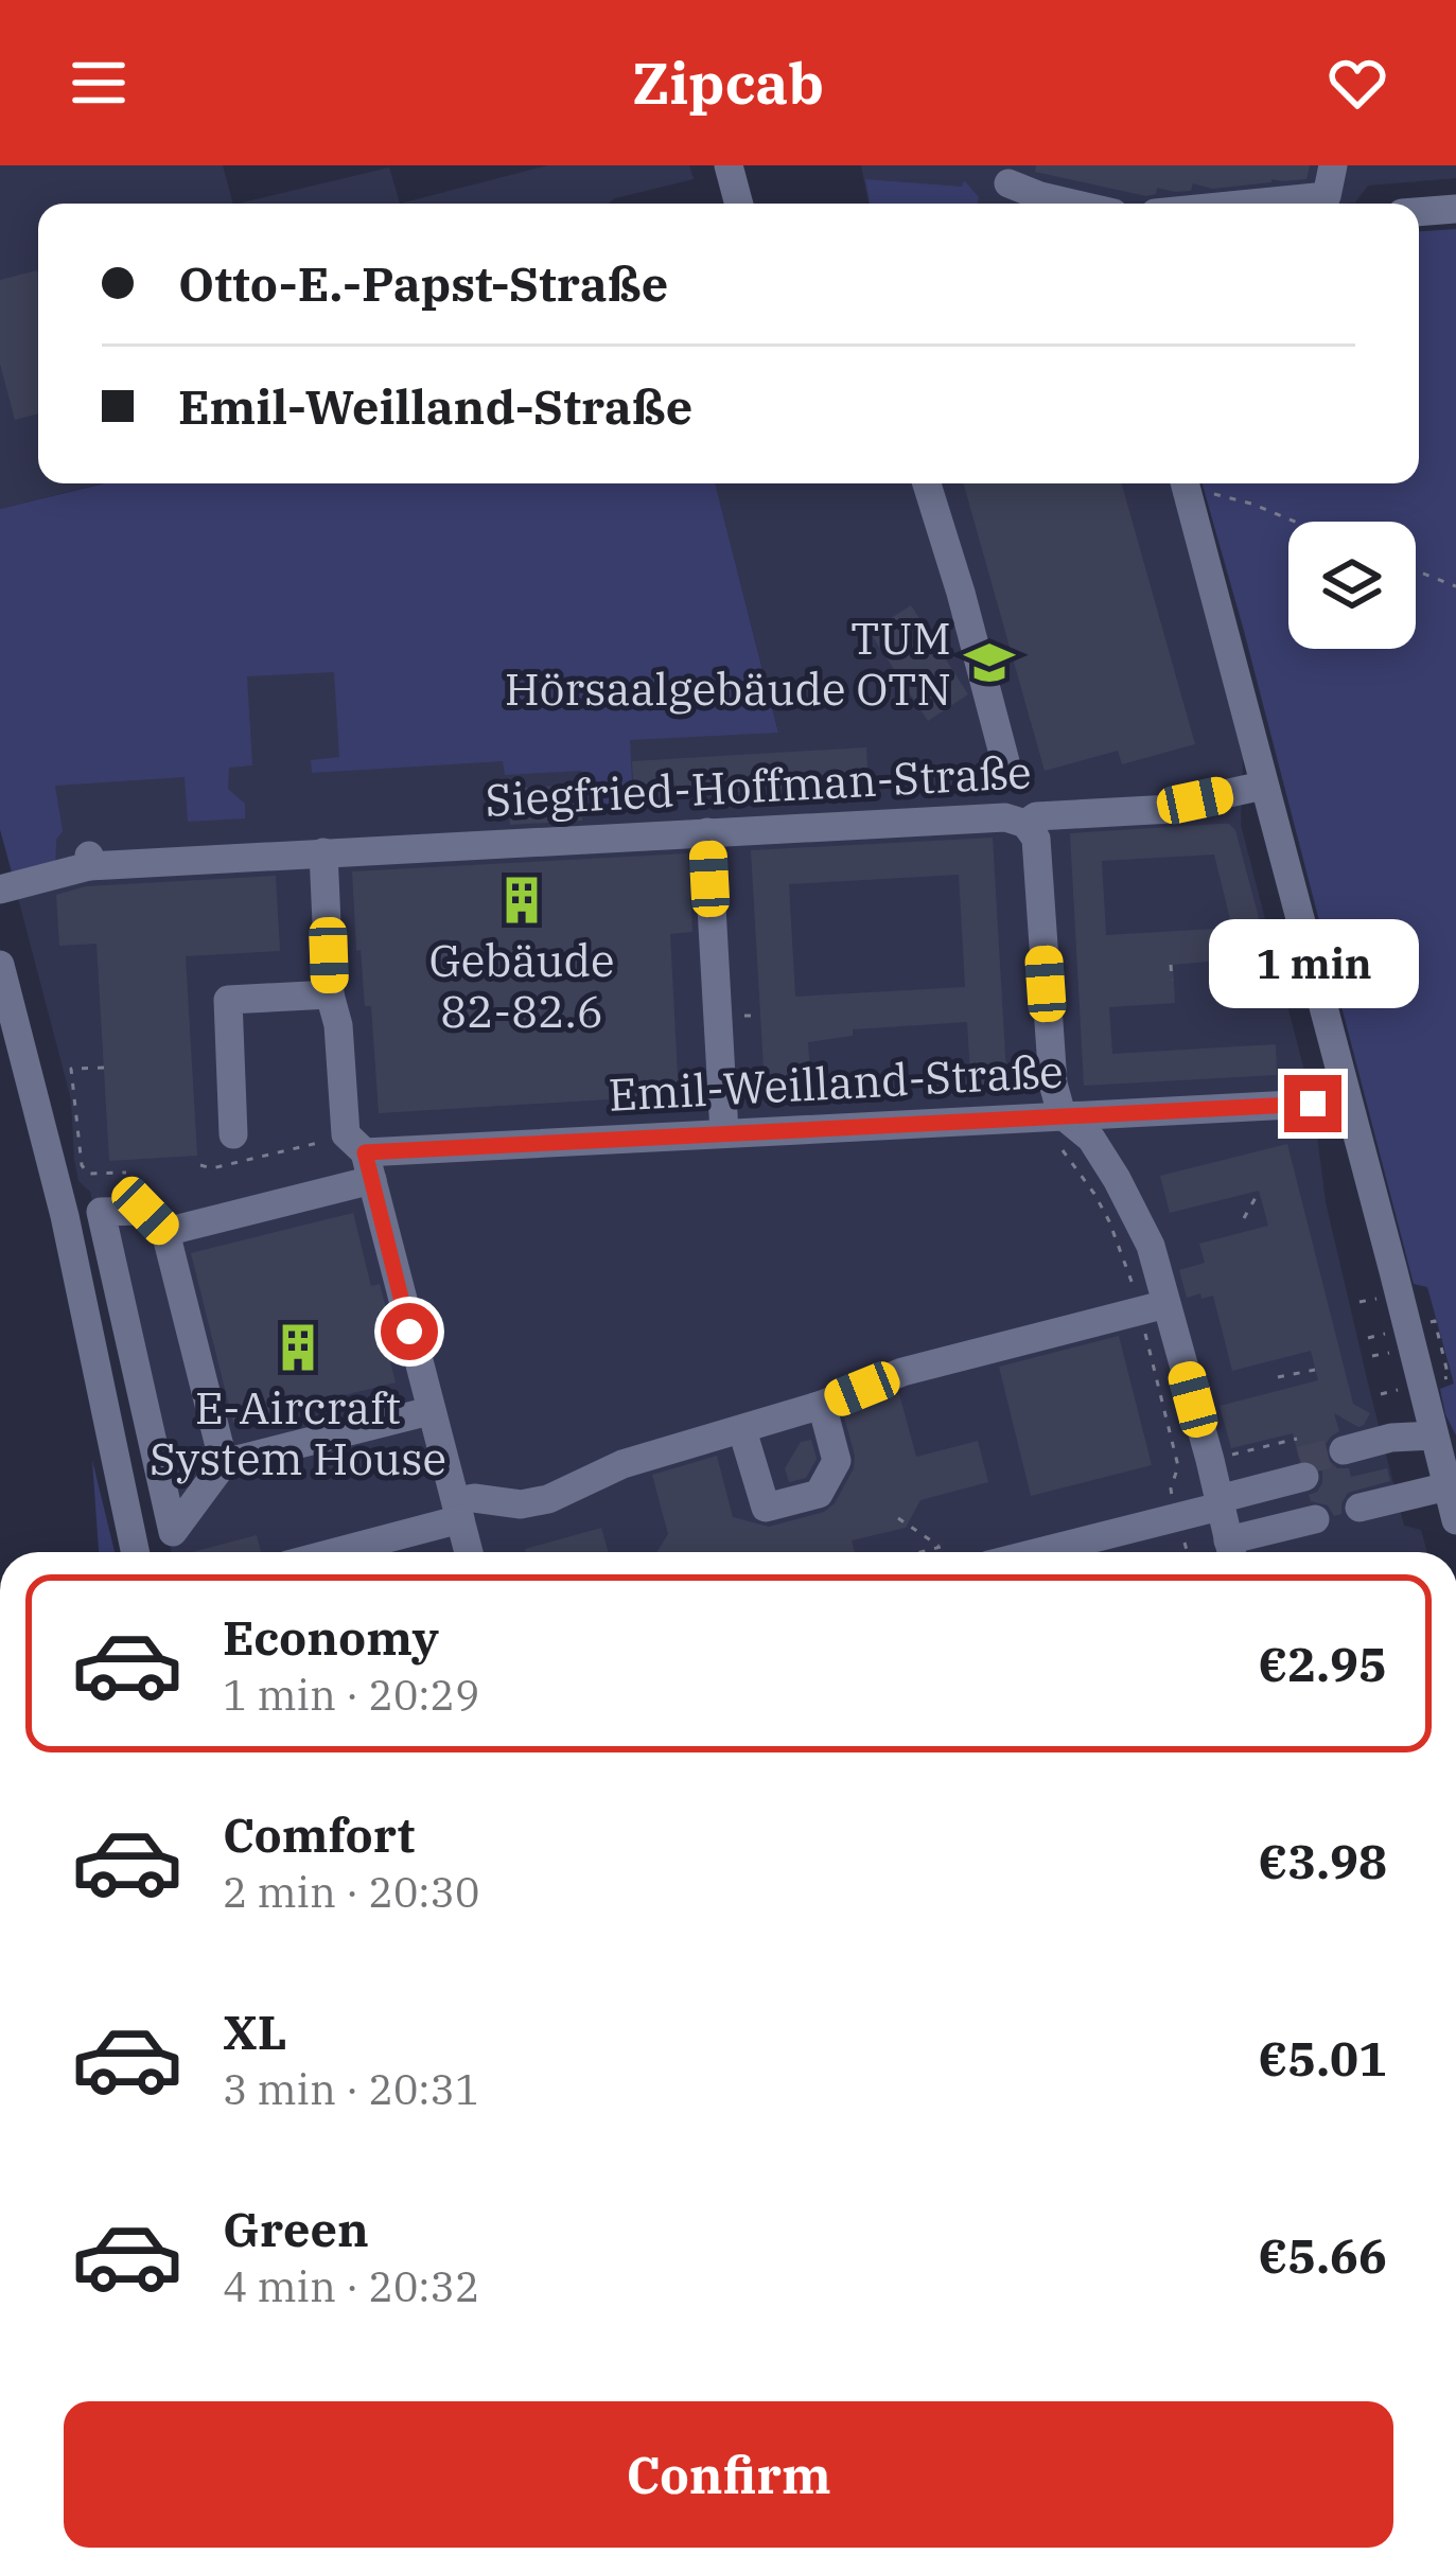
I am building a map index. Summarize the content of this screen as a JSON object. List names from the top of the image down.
{
  "streets": {
    "street": ["Siegfried-Hoffman-Straße", "Emil-Weilland-Straße"]
  },
  "places": {
    "school or university": ["TUM Hörsaalgebäude OTN"],
    "building": ["Gebäude 82-82.6", "E-Aircraft System House"]
  },
  "page": {
    "header": "Zipcab",
    "banner": ["Otto-E.-Papst-Straße", "Emil-Weilland-Straße"],
    "bubble": "1 min",
    "list": [
      {
        "name": "Economy",
        "note": "1 min · 20:29",
        "value": "€2.95"
      },
      {
        "name": "Comfort",
        "note": "2 min · 20:30",
        "value": "€3.98"
      },
      {
        "name": "XL",
        "note": "3 min · 20:31",
        "value": "€5.01"
      },
      {
        "name": "Green",
        "note": "4 min · 20:32",
        "value": "€5.66"
      }
    ],
    "buttons": "Confirm"
  }
}
